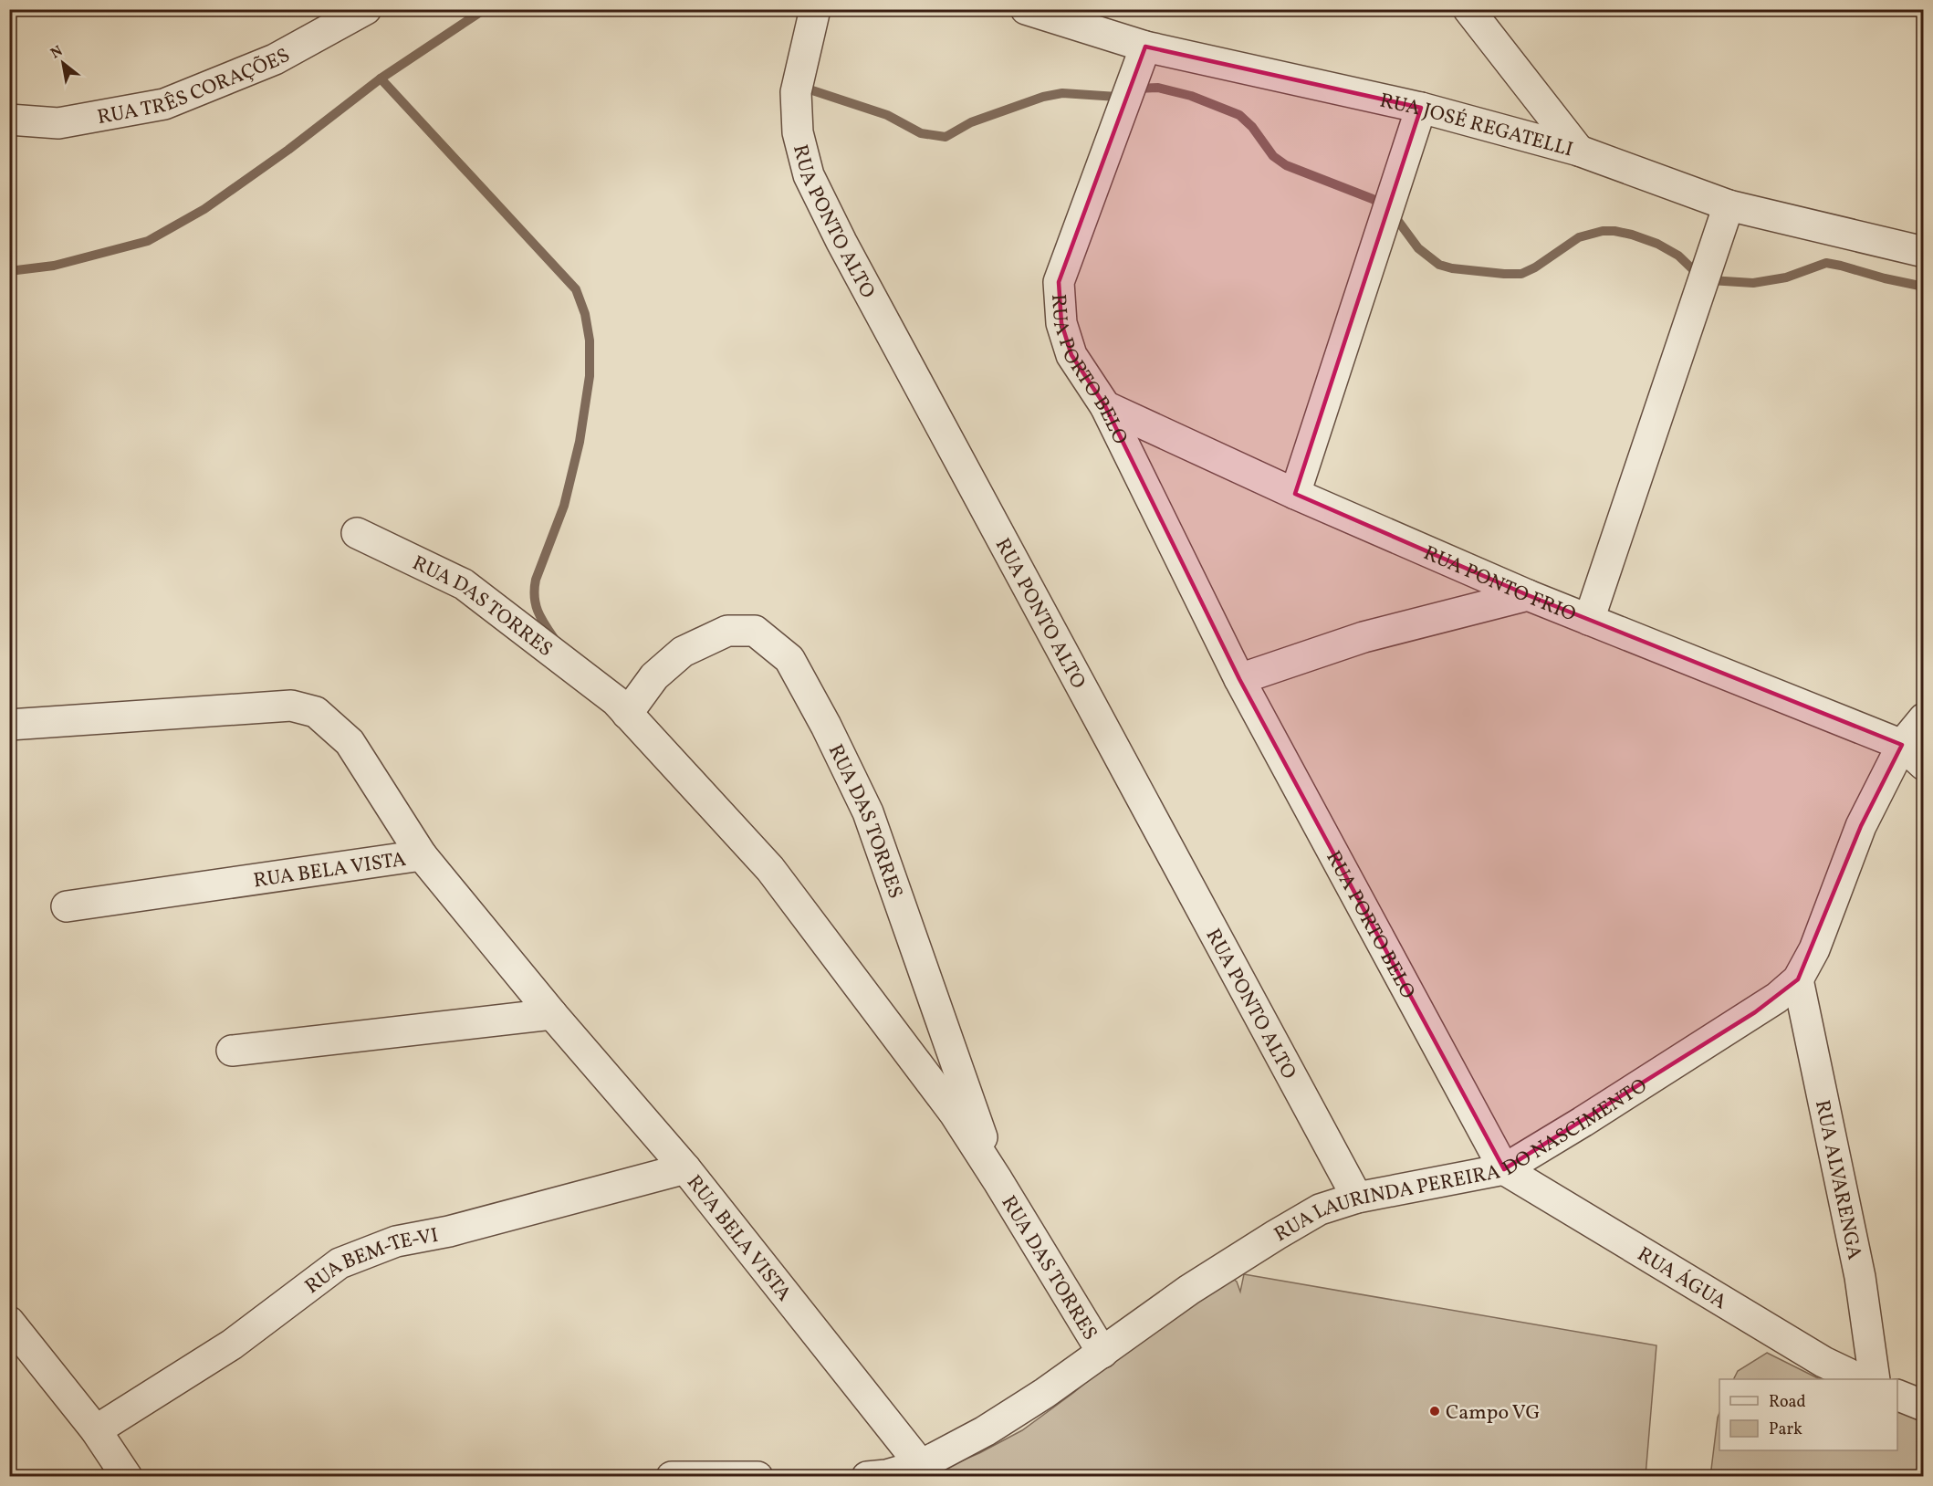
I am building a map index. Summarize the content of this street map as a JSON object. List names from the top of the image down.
{
  "streets": {
    "street": [
      "RUA TRÊS CORAÇÕES",
      "RUA JOSÉ REGATELLI",
      "RUA PONTO ALTO",
      "RUA PORTO BELO",
      "RUA PONTO FRIO",
      "RUA DAS TORRES",
      "RUA BELA VISTA",
      "RUA LAURINDA PEREIRA DO NASCIMENTO",
      "RUA ALVARENGA",
      "RUA BEM-TE-VI",
      "RUA ÁGUA"
    ]
  },
  "crossings": [
    ["RUA JOSÉ REGATELLI", "RUA PORTO BELO"],
    ["RUA PONTO ALTO", "RUA LAURINDA PEREIRA DO NASCIMENTO"],
    ["RUA PORTO BELO", "RUA PONTO FRIO"],
    ["RUA PORTO BELO", "RUA LAURINDA PEREIRA DO NASCIMENTO"],
    ["RUA PORTO BELO", "RUA ÁGUA"],
    ["RUA PONTO FRIO", "RUA LAURINDA PEREIRA DO NASCIMENTO"],
    ["RUA DAS TORRES", "RUA LAURINDA PEREIRA DO NASCIMENTO"],
    ["RUA BELA VISTA", "RUA LAURINDA PEREIRA DO NASCIMENTO"],
    ["RUA BELA VISTA", "RUA BEM-TE-VI"],
    ["RUA LAURINDA PEREIRA DO NASCIMENTO", "RUA ALVARENGA"],
    ["RUA LAURINDA PEREIRA DO NASCIMENTO", "RUA ÁGUA"]
  ],
  "places": ["Campo VG"],
  "legend": ["Road", "Park"],
  "north": "top left"
}
